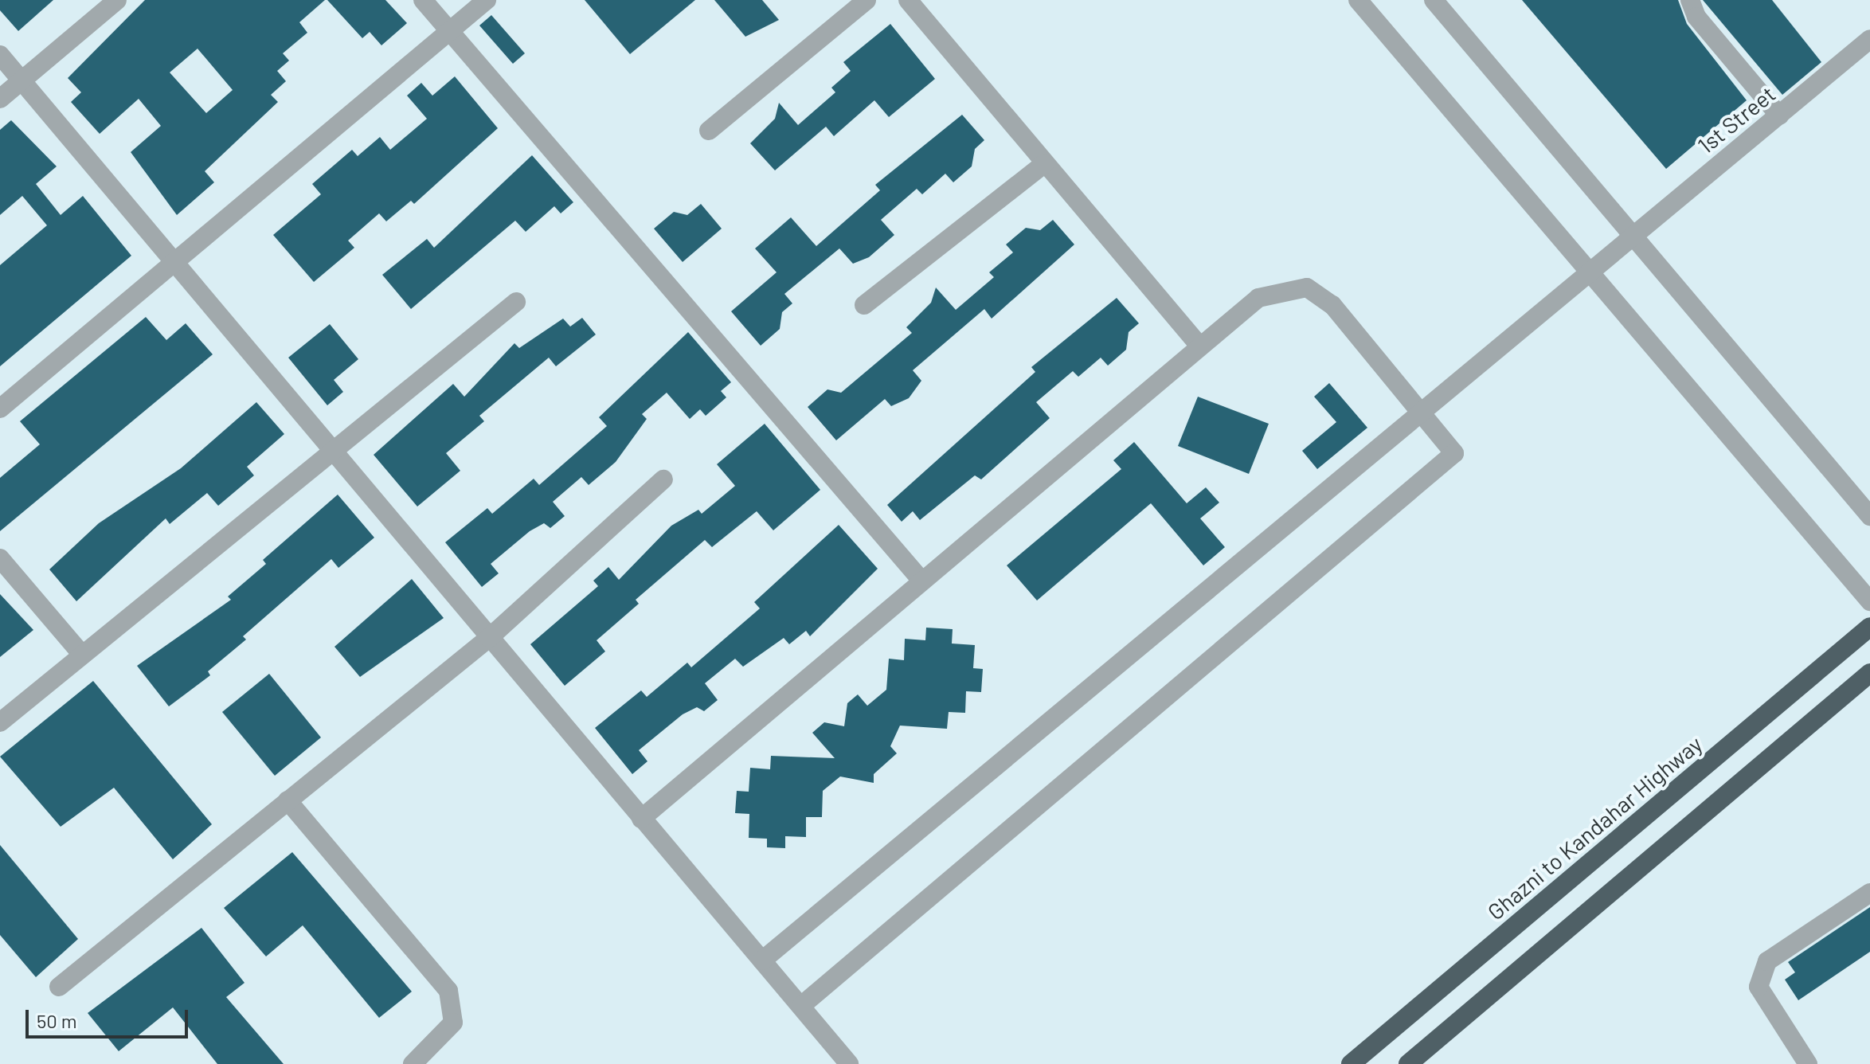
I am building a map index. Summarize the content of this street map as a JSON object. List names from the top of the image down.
{
  "streets": {
    "highway": ["Ghazni to Kandahar Highway"],
    "street": ["1st Street"]
  },
  "scale_bar": "50 m"
}
